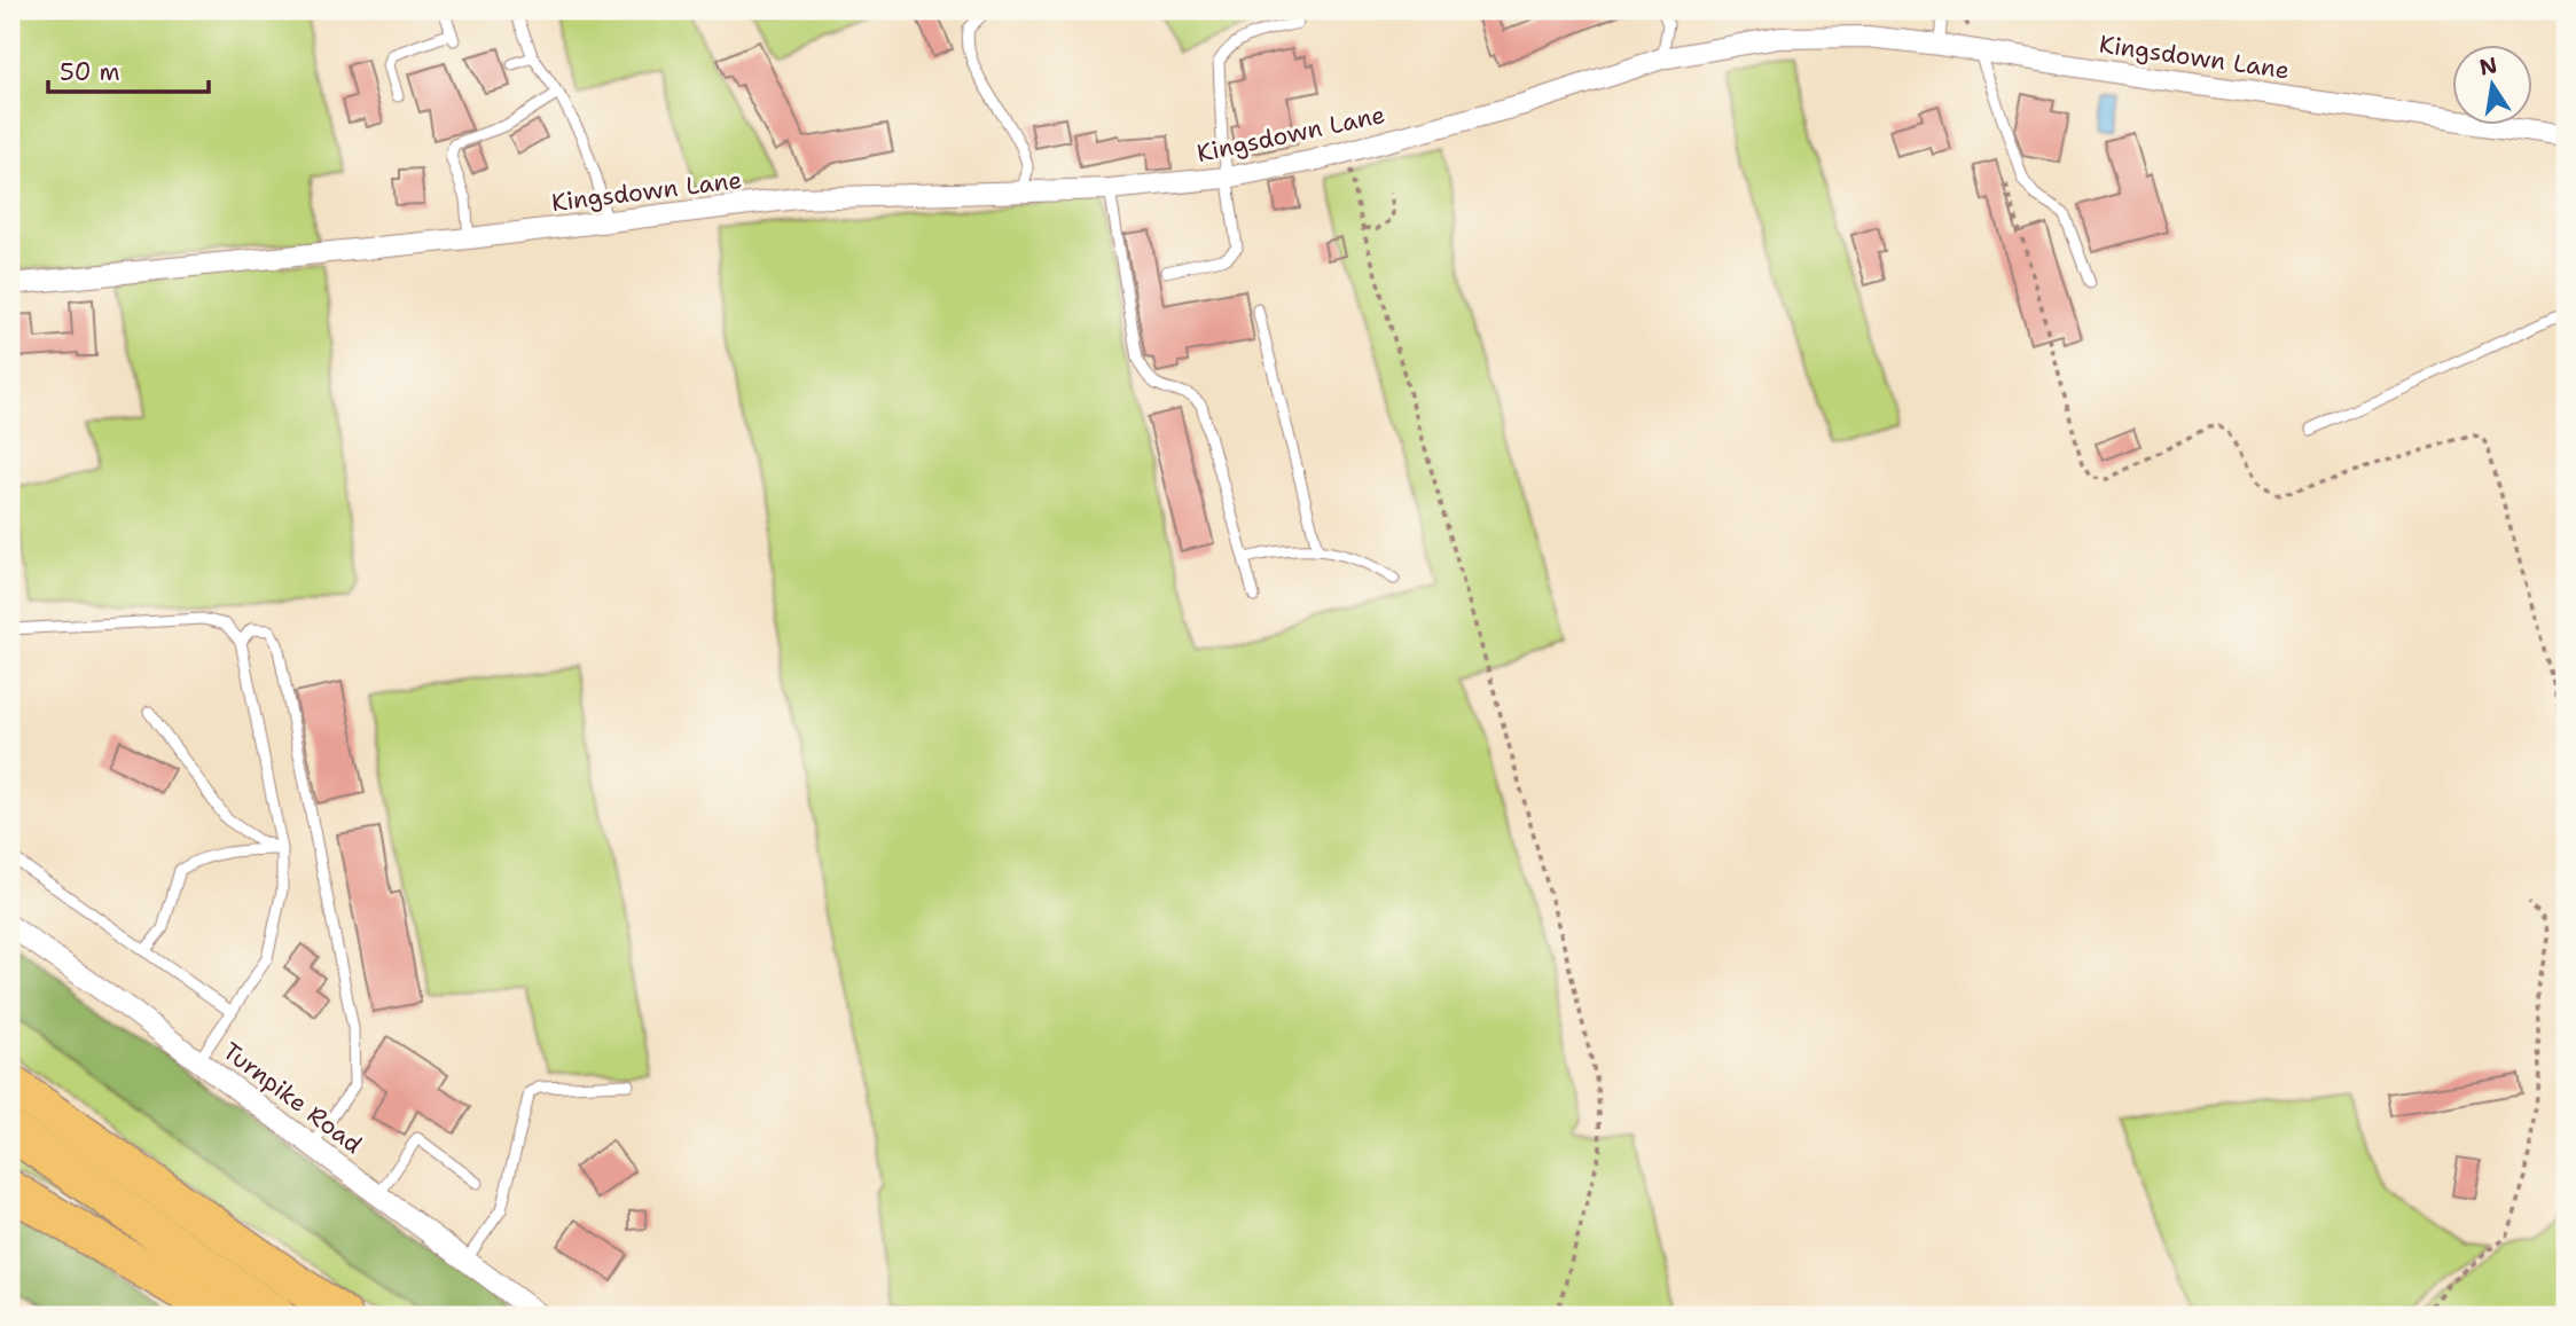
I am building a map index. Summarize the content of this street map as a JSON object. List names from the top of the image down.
{
  "streets": {
    "street": ["Kingsdown Lane", "Turnpike Road"]
  },
  "scale_bar": "50 m",
  "north": "top"
}
